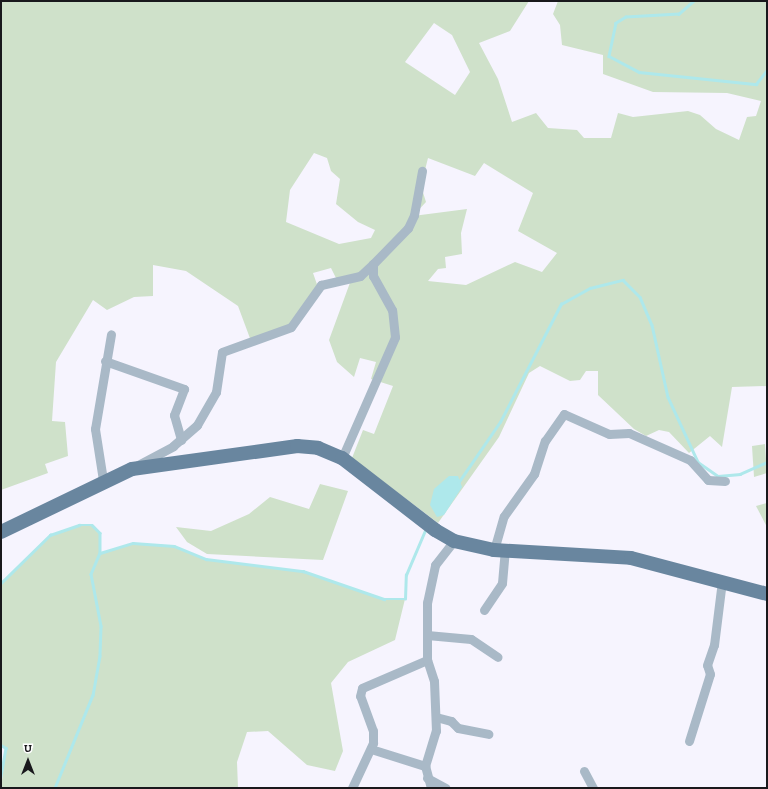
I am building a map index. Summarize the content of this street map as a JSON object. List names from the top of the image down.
{
  "north": "top"
}
